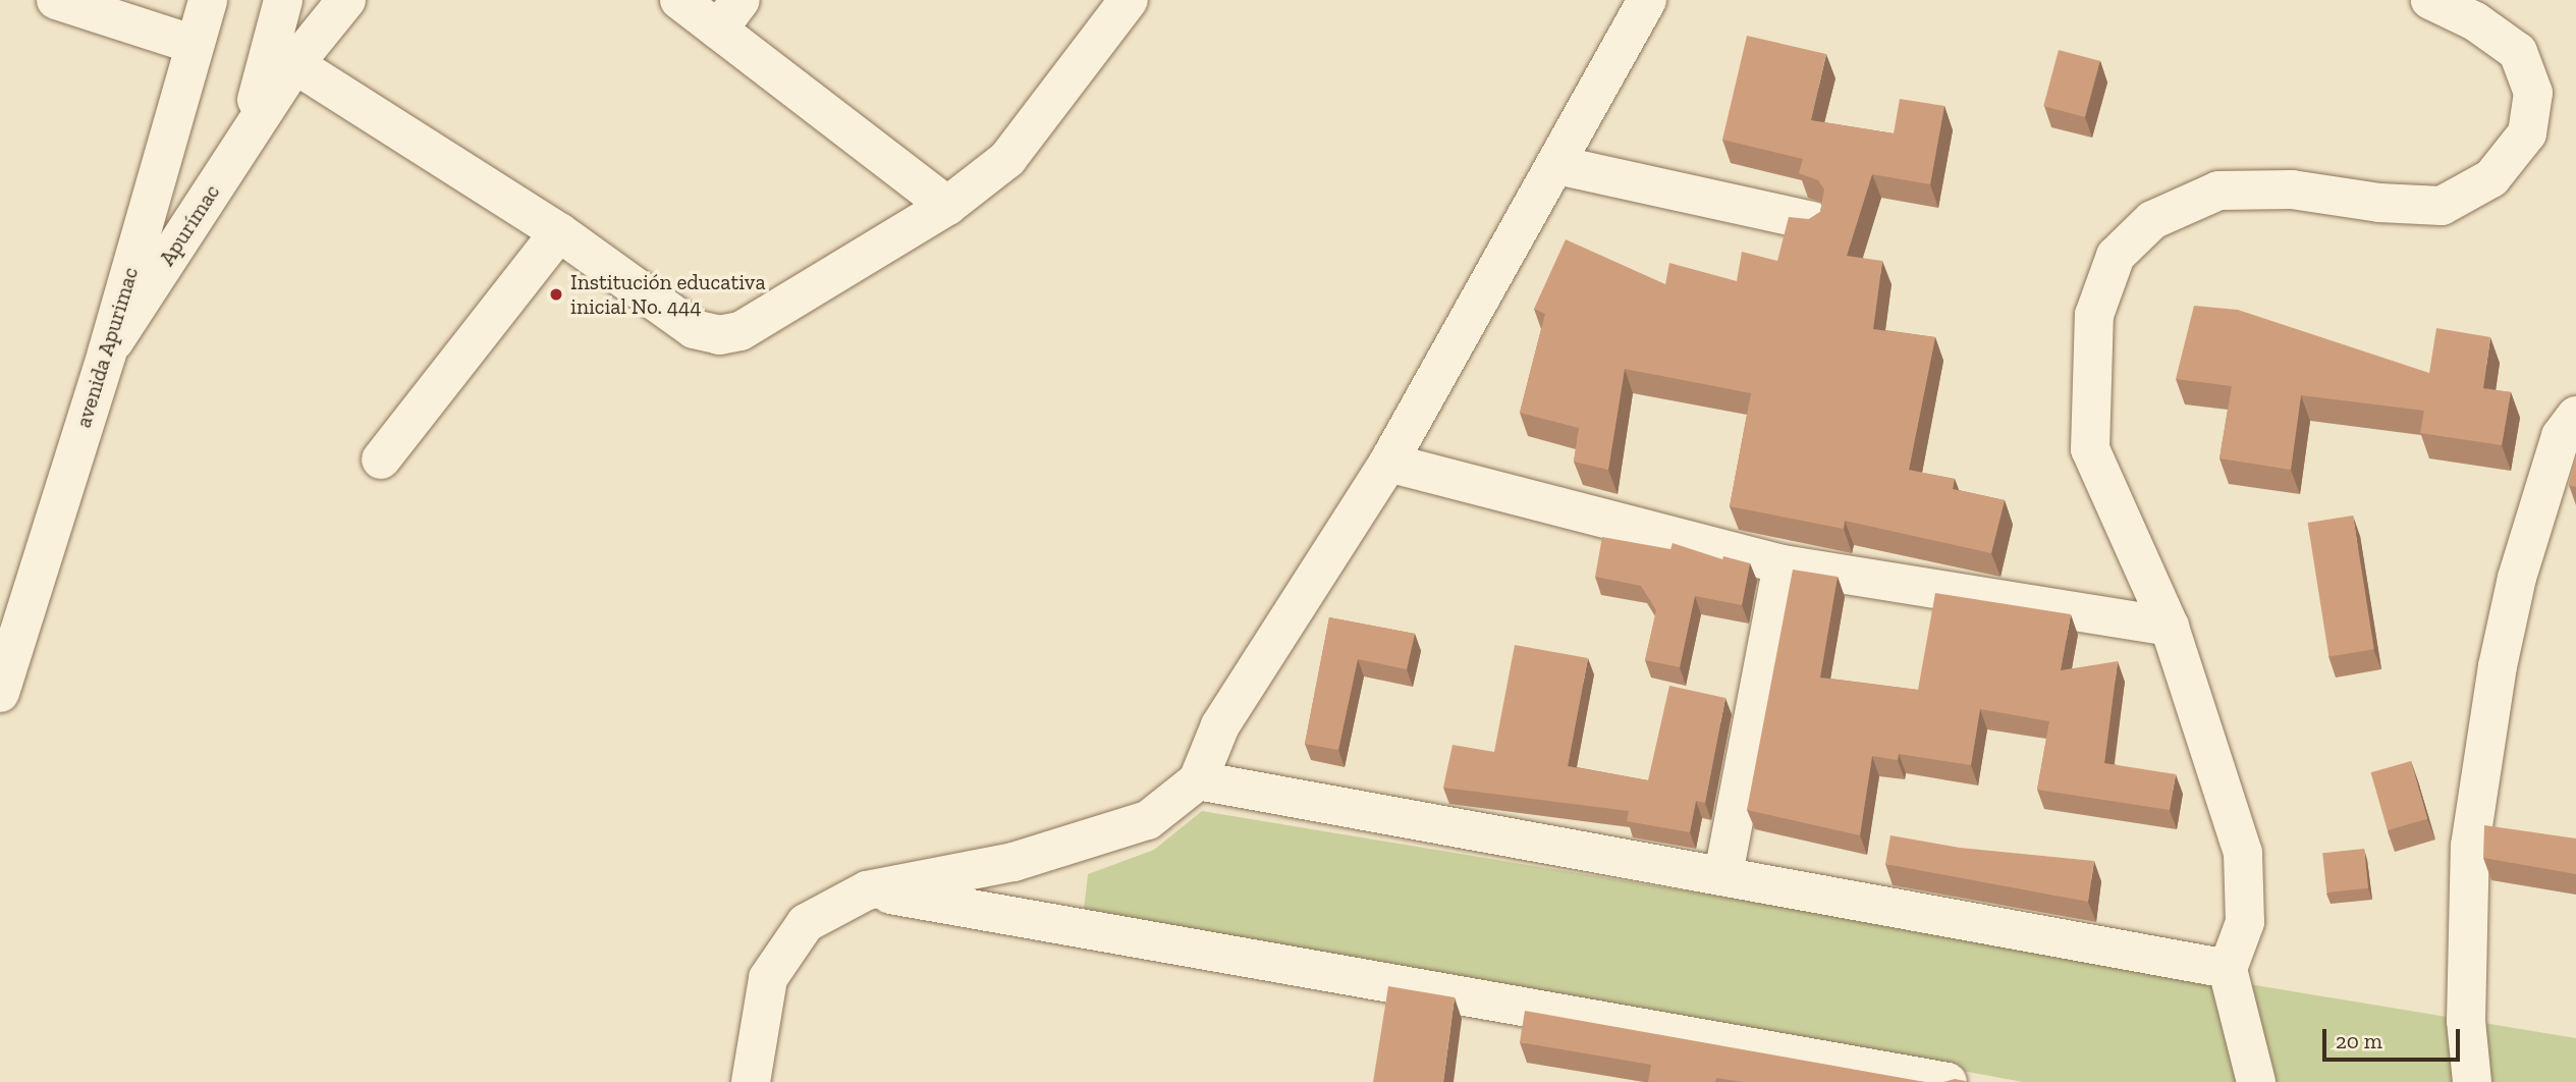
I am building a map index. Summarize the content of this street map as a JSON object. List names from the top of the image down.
{
  "streets": {
    "street": ["Apurímac", "avenida Apurimac"]
  },
  "crossings": [
    ["Apurímac", "avenida Apurimac"]
  ],
  "places": ["Institución educativa inicial No. 444"],
  "scale_bar": "20 m"
}
